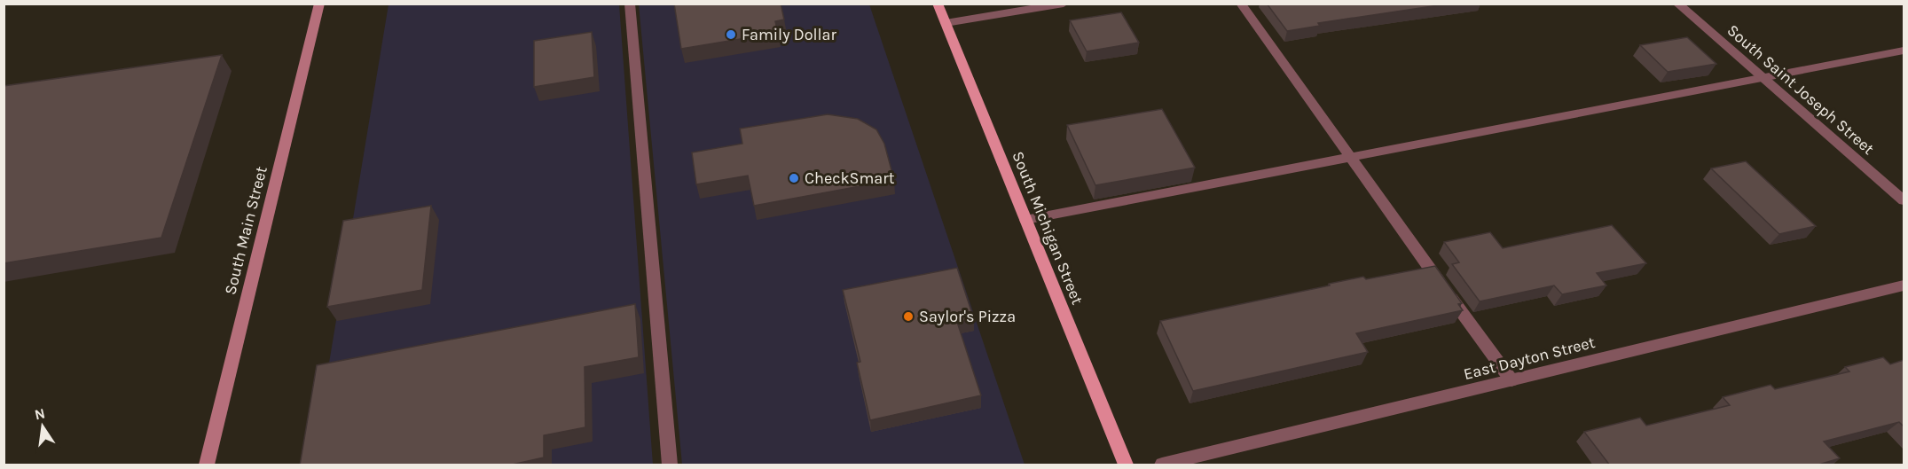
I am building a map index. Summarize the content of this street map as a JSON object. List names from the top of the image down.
{
  "streets": {
    "main road": ["South Michigan Street", "South Main Street"],
    "street": ["South Saint Joseph Street", "East Dayton Street"]
  },
  "places": ["Family Dollar", "CheckSmart", "Saylor's Pizza"],
  "north": "top"
}
